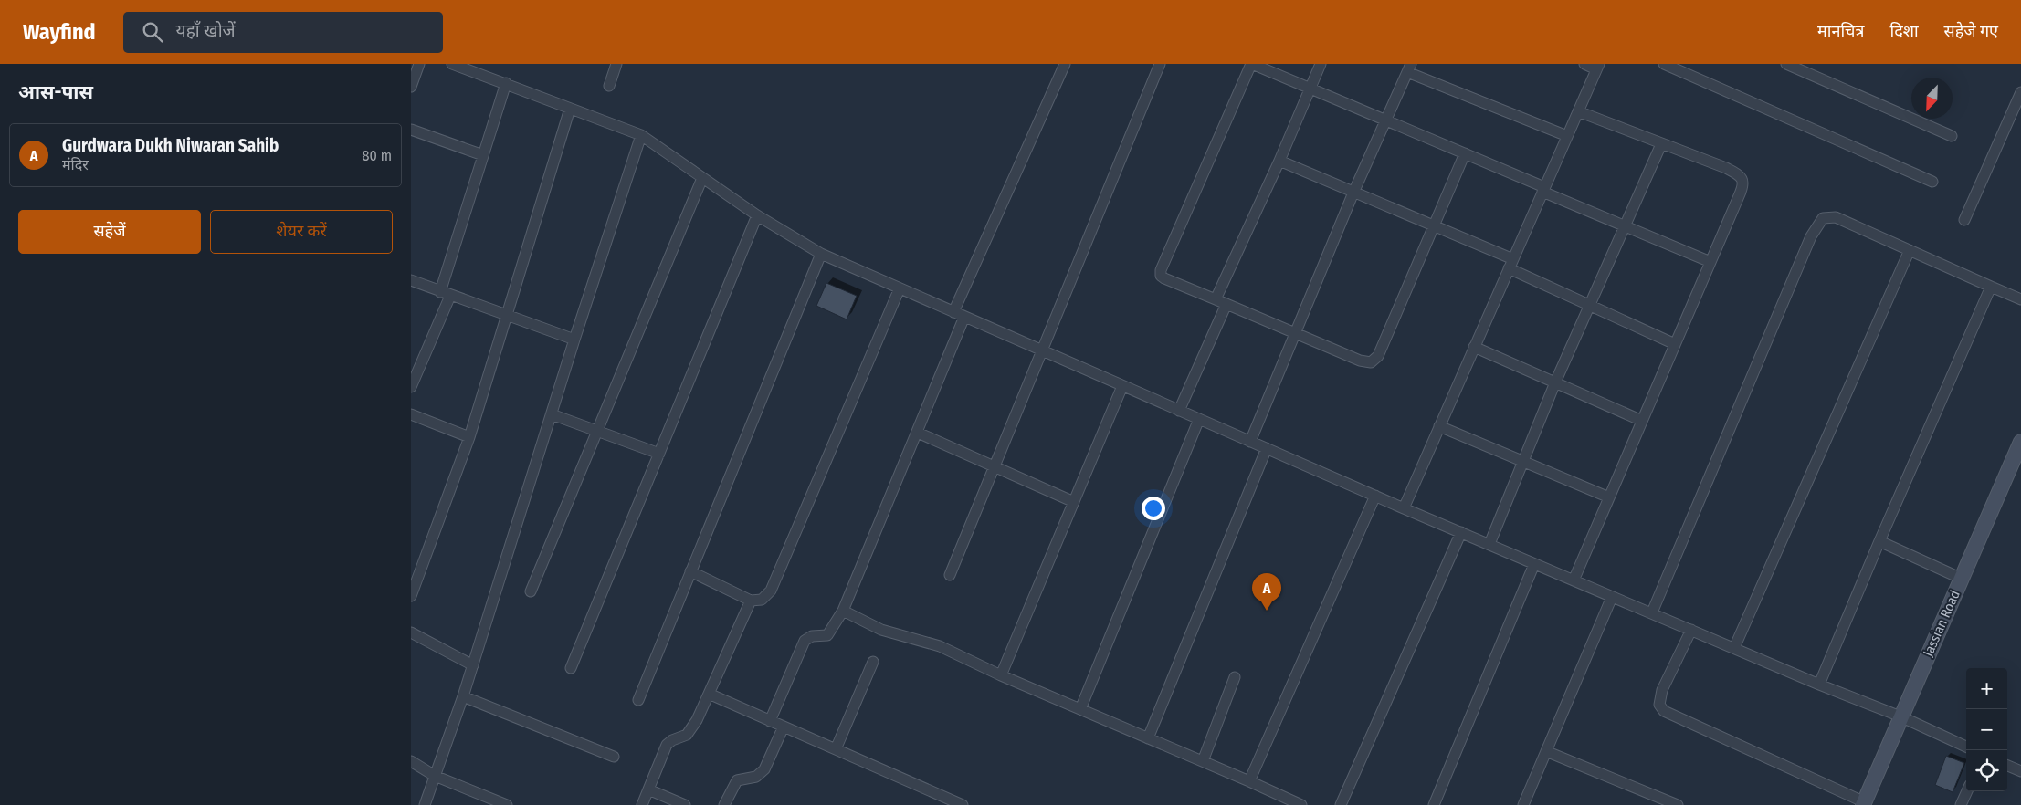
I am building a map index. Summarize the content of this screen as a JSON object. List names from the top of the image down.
{
  "streets": {
    "street": ["Jassian Road"]
  },
  "north": "bottom left",
  "page": {
    "header": "Wayfind",
    "search": "यहाँ खोजें",
    "nav": ["मानचित्र", "दिशा", "सहेजे गए"],
    "heading": "आस-पास",
    "list": [
      {
        "mark": "A",
        "name": "Gurdwara Dukh Niwaran Sahib",
        "note": "मंदिर",
        "value": "80 m"
      }
    ],
    "buttons": ["सहेजें", "शेयर करें"],
    "pins": "A",
    "map_buttons": ["+", "−"]
  }
}
